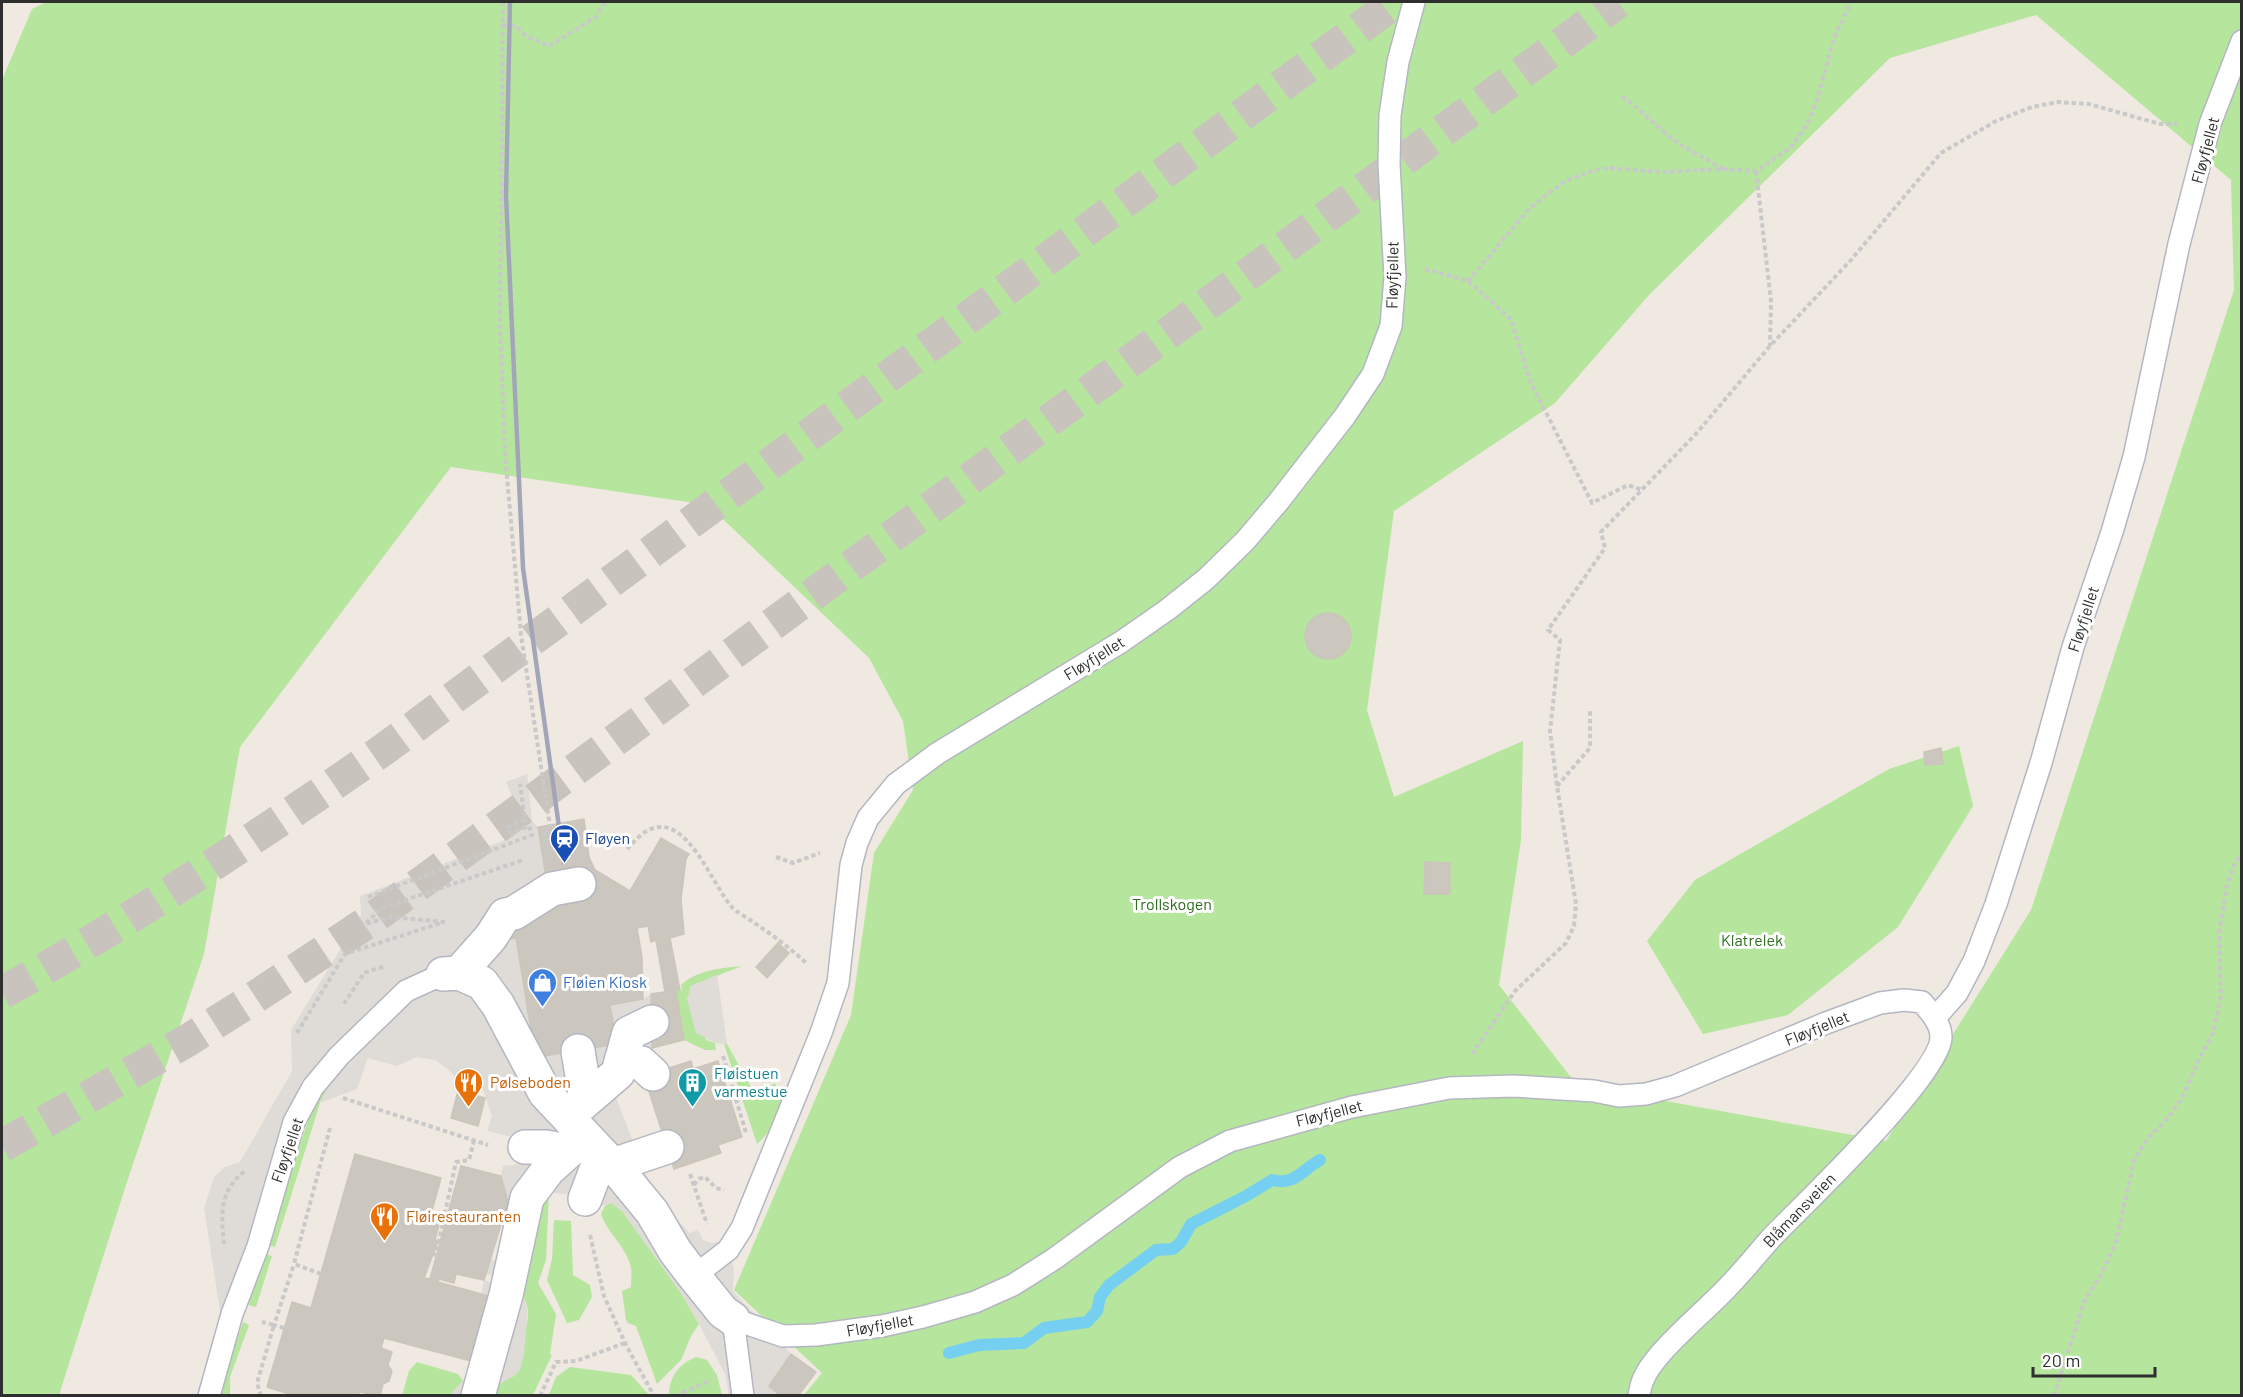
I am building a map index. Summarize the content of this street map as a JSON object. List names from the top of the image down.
{
  "streets": {
    "street": ["Fløyfjellet"],
    "lane": ["Blåmansveien"]
  },
  "crossings": [
    ["Fløyfjellet", "Blåmansveien"]
  ],
  "parks": ["Trollskogen", "Klatrelek"],
  "places": {
    "station": ["Fløyen"],
    "shop": ["Fløien Kiosk"],
    "restaurant": ["Pølseboden", "Fløirestauranten"],
    "building": ["Fløistuen varmestue"]
  },
  "scale_bar": "20 m"
}
